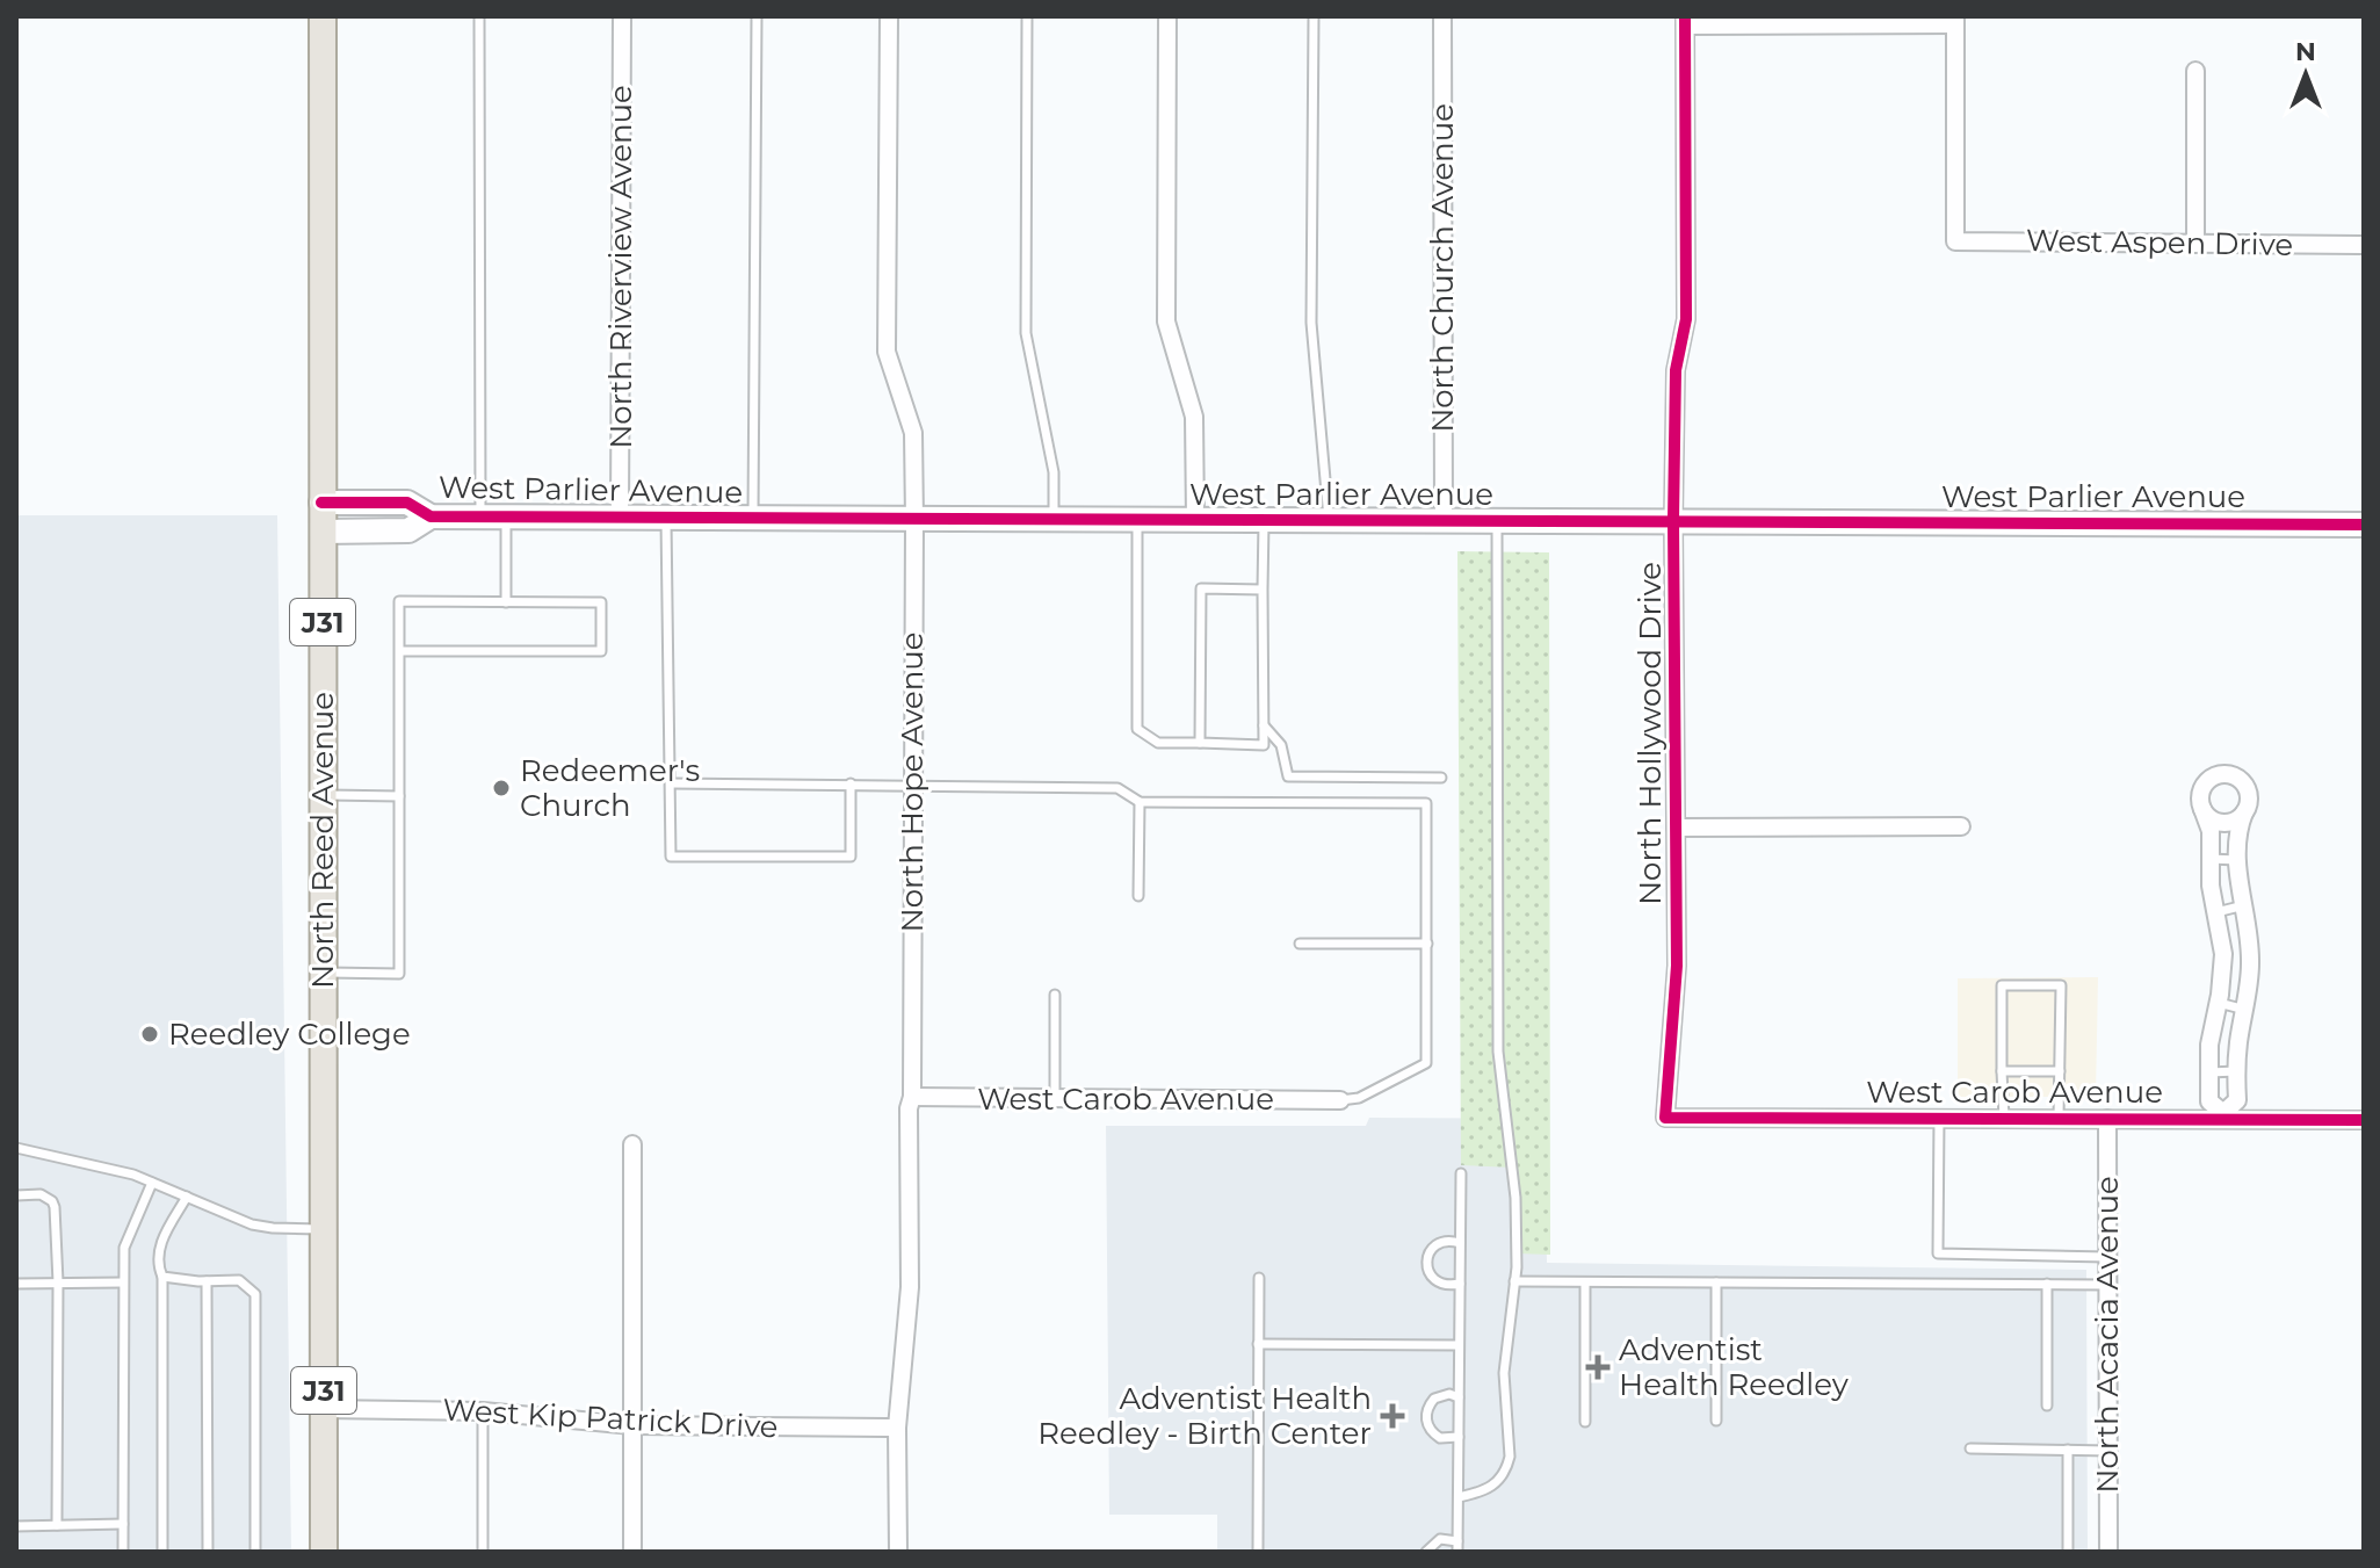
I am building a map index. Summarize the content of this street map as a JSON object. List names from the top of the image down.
{
  "streets": {
    "main road": ["J31", "North Reed Avenue"],
    "street": [
      "West Aspen Drive",
      "North Riverview Avenue",
      "North Church Avenue",
      "West Parlier Avenue",
      "North Hollywood Drive",
      "North Hope Avenue",
      "West Carob Avenue",
      "North Acacia Avenue",
      "West Kip Patrick Drive"
    ]
  },
  "crossings": [
    ["North Riverview Avenue", "West Parlier Avenue"],
    ["North Church Avenue", "West Parlier Avenue"],
    ["West Parlier Avenue", "North Hollywood Drive"],
    ["West Parlier Avenue", "North Hope Avenue"],
    ["West Parlier Avenue", "North Reed Avenue"],
    ["North Hollywood Drive", "West Carob Avenue"],
    ["North Hope Avenue", "West Carob Avenue"],
    ["North Hope Avenue", "West Kip Patrick Drive"],
    ["North Reed Avenue", "West Kip Patrick Drive"],
    ["West Carob Avenue", "North Acacia Avenue"]
  ],
  "places": {
    "other": ["Redeemer's Church", "Reedley College"],
    "health": ["Adventist Health Reedley", "Adventist Health Reedley - Birth Center"]
  },
  "north": "top"
}
